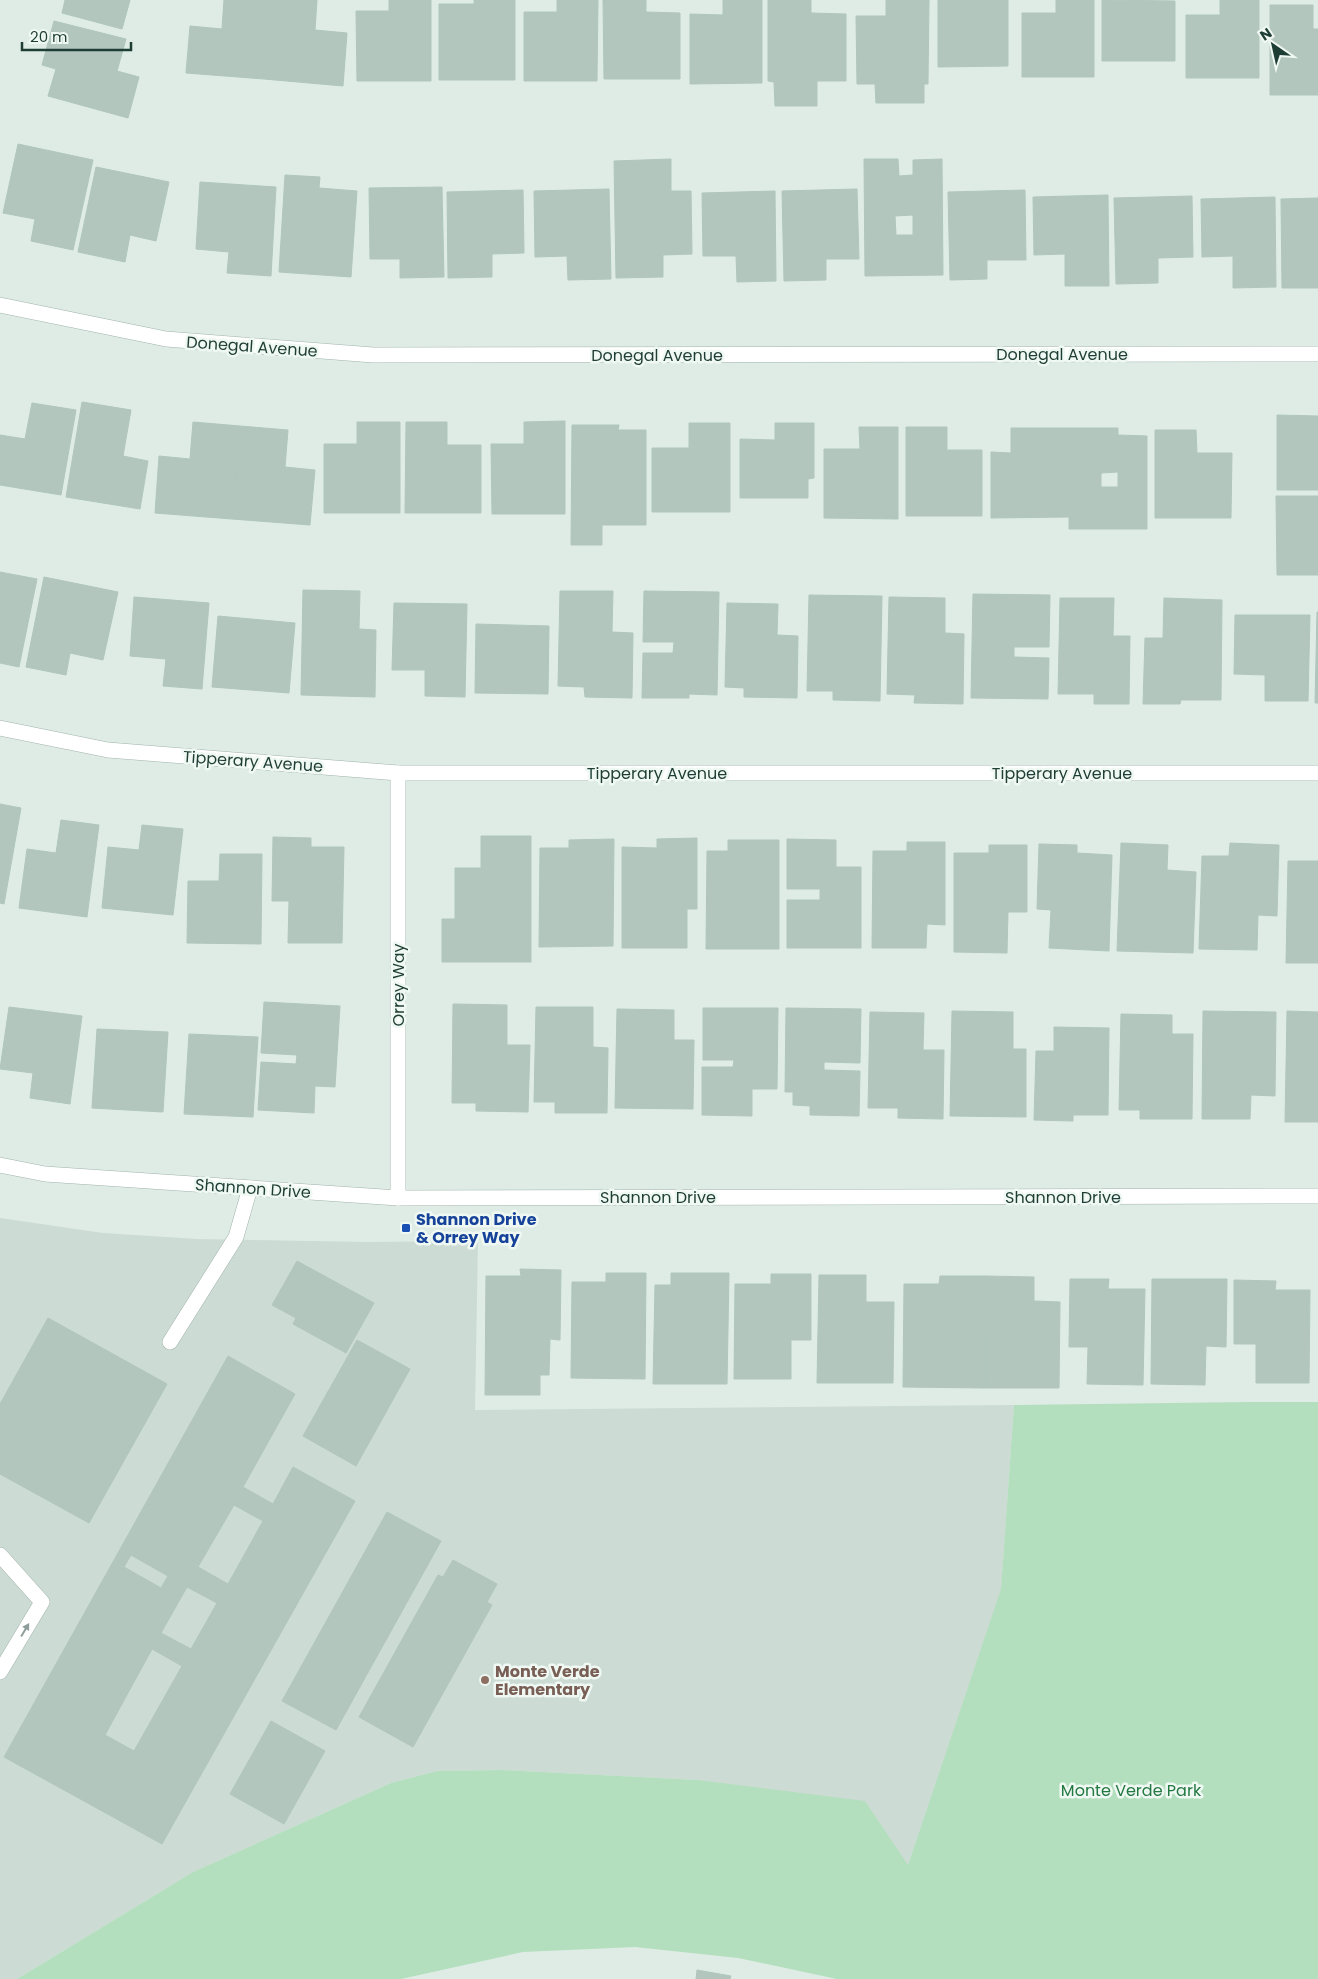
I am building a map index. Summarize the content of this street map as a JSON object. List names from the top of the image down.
{
  "streets": {
    "street": [
      "Donegal Avenue",
      "Tipperary Avenue",
      "Orrey Way",
      "Shannon Drive"
    ]
  },
  "crossings": [
    ["Tipperary Avenue", "Orrey Way"],
    ["Orrey Way", "Shannon Drive"]
  ],
  "parks": ["Monte Verde Park"],
  "places": {
    "transit": ["Shannon Drive & Orrey Way"],
    "other": ["Monte Verde Elementary"]
  },
  "scale_bar": "20 m",
  "north": "top left"
}
